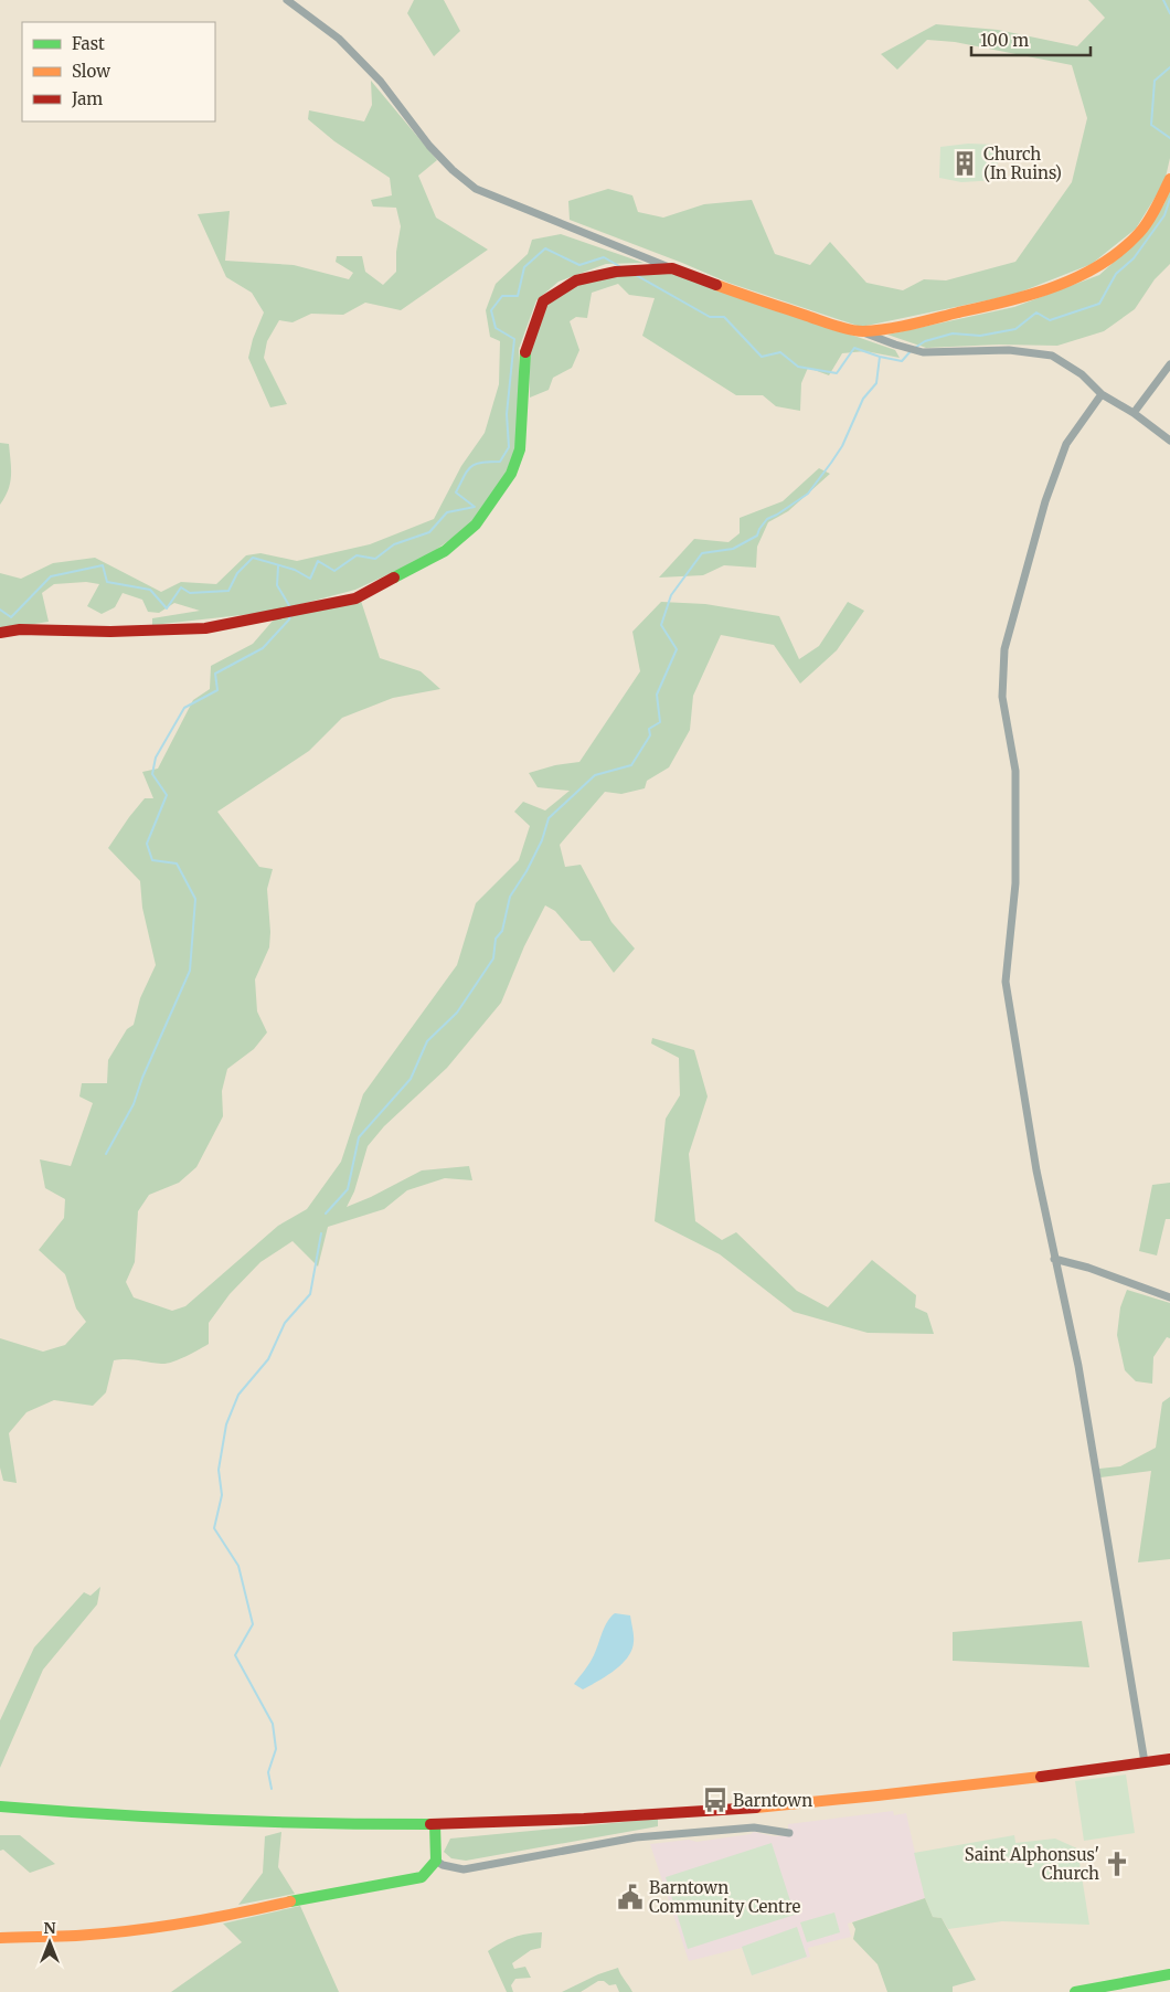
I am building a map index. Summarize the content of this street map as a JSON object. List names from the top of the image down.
{
  "places": {
    "building": ["Church (In Ruins)"],
    "bus stop": ["Barntown"],
    "church": ["Saint Alphonsus' Church"],
    "public building": ["Barntown Community Centre"]
  },
  "legend": ["Fast", "Slow", "Jam"],
  "scale_bar": "100 m",
  "north": "top"
}
